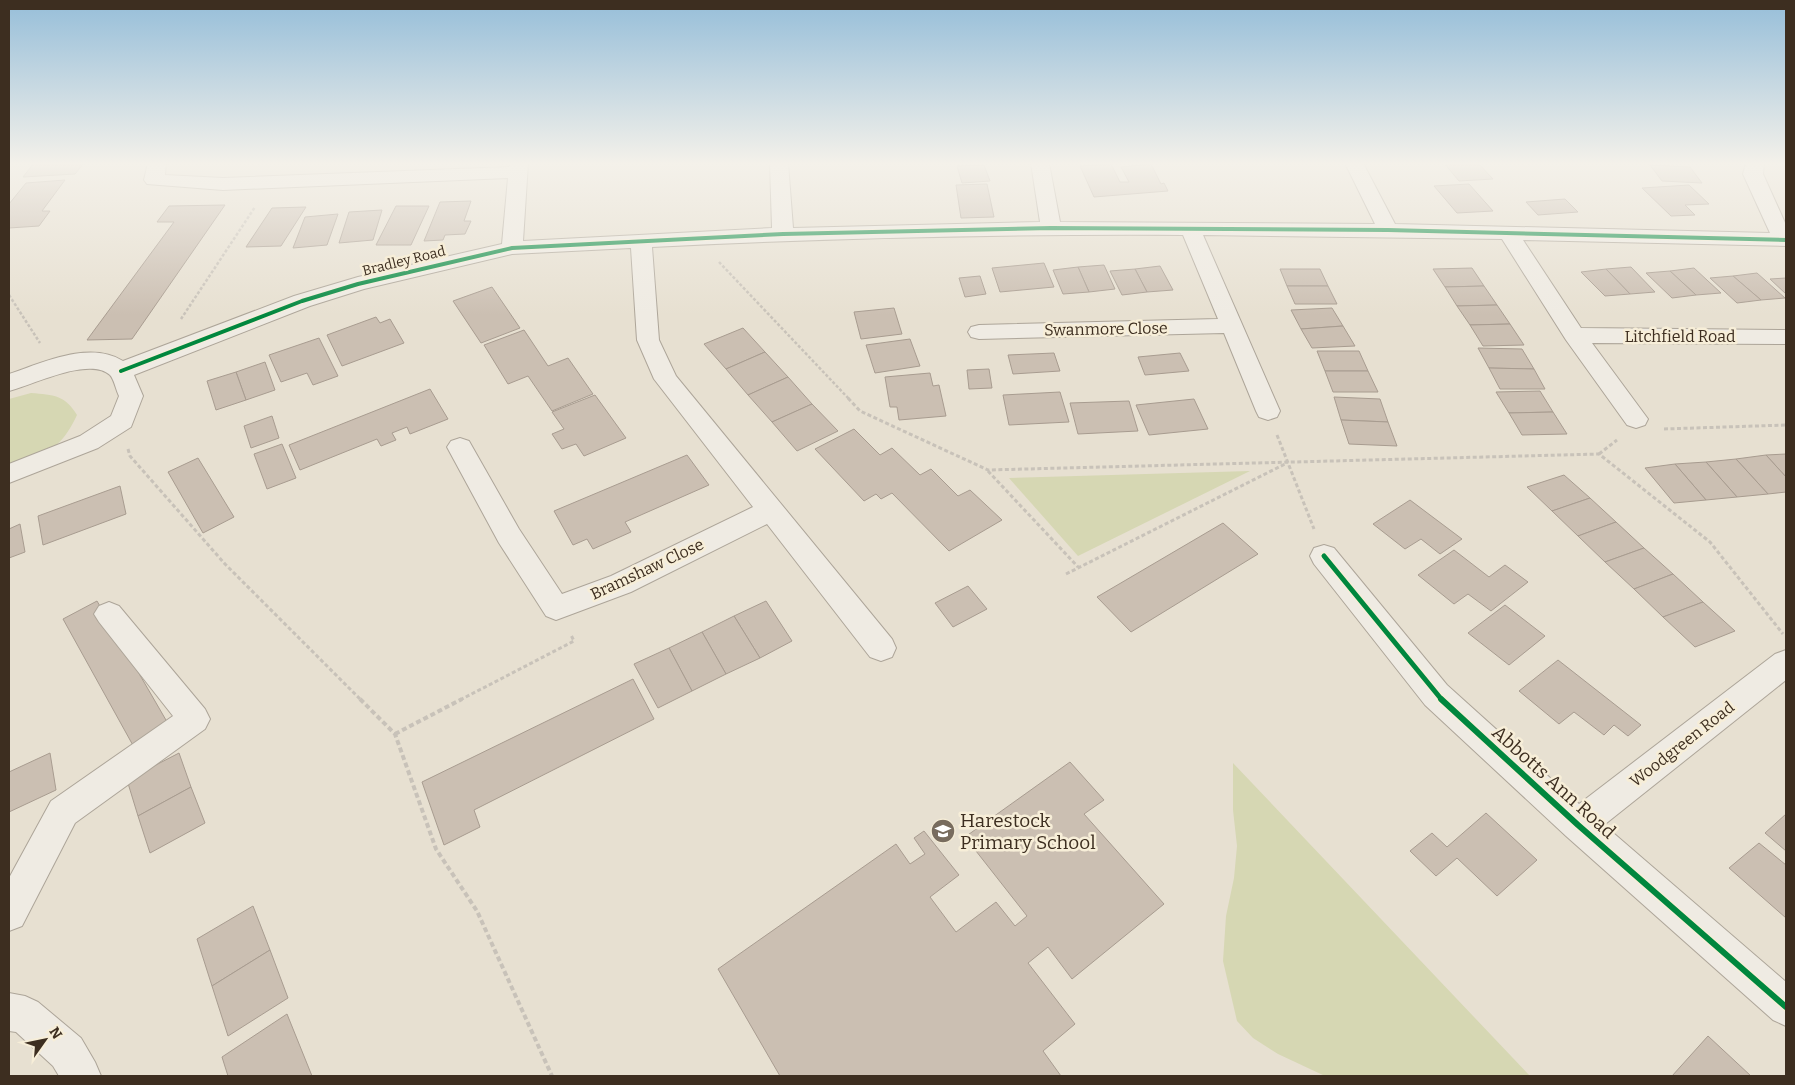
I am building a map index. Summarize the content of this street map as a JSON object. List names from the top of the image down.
{
  "streets": {
    "street": [
      "Bradley Road",
      "Swanmore Close",
      "Litchfield Road",
      "Bramshaw Close",
      "Woodgreen Road",
      "Abbotts Ann Road"
    ]
  },
  "crossings": [
    ["Woodgreen Road", "Abbotts Ann Road"]
  ],
  "places": {
    "school or university": ["Harestock Primary School"]
  },
  "north": "top right"
}
